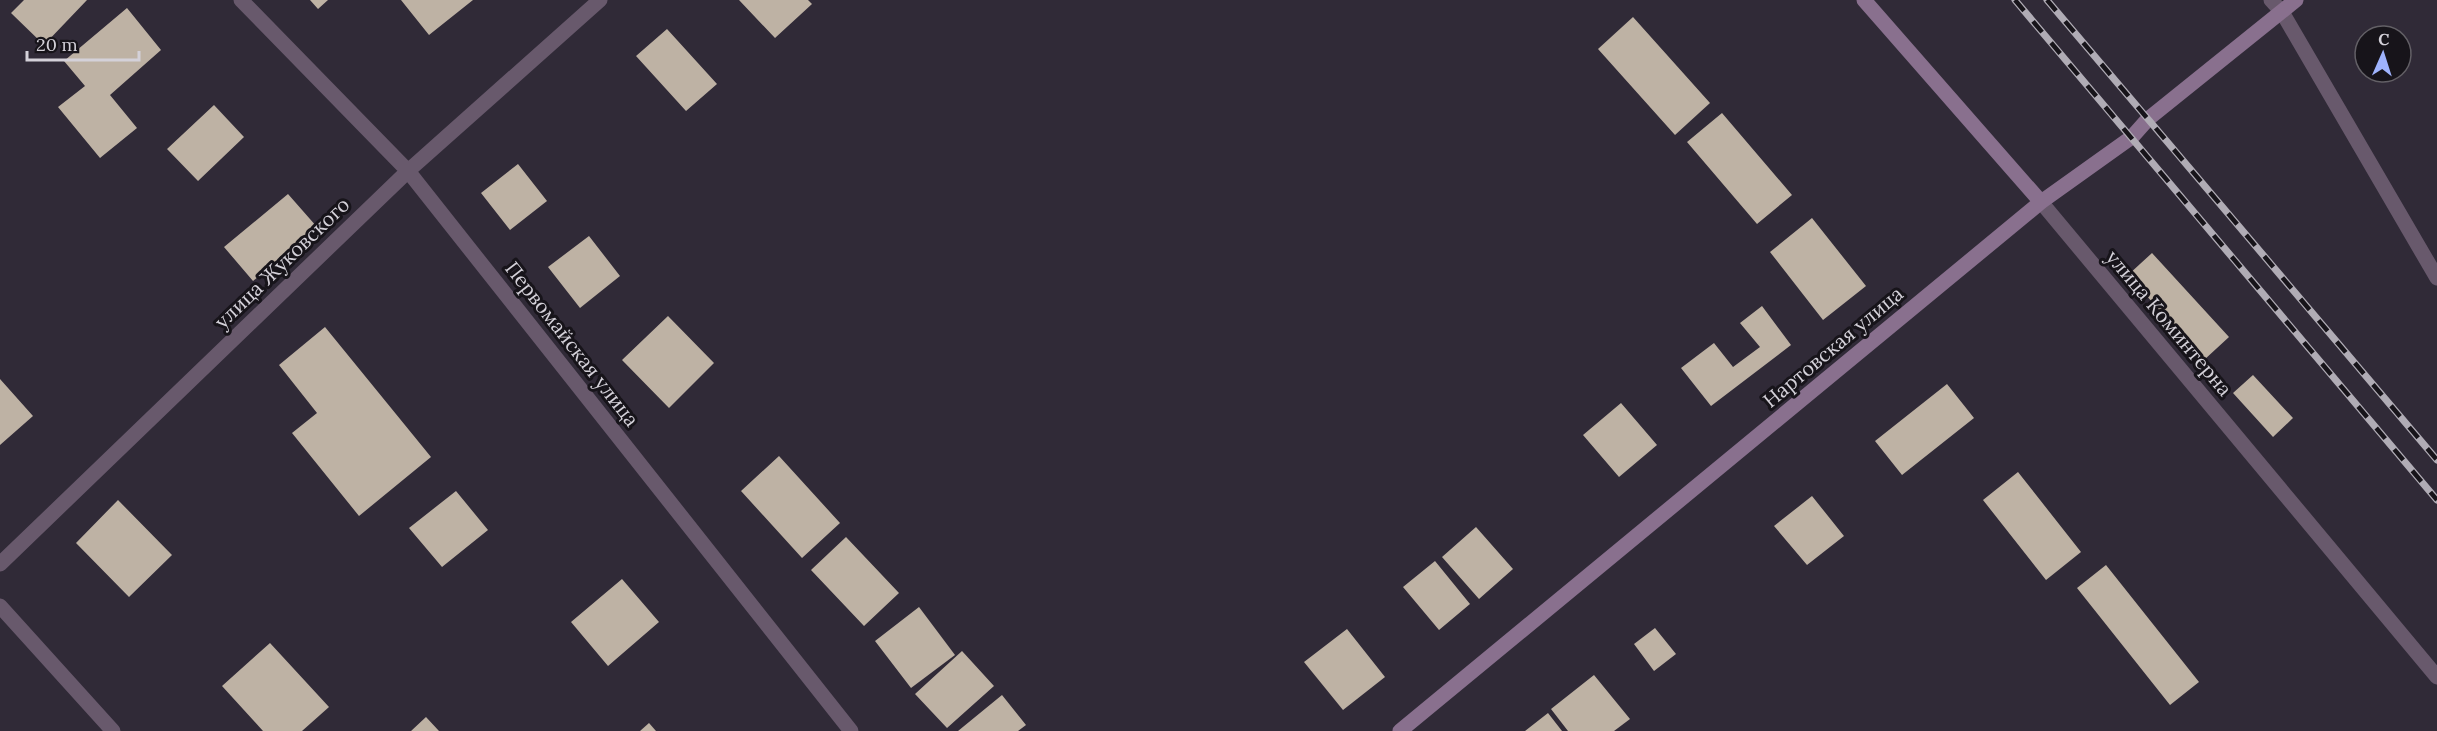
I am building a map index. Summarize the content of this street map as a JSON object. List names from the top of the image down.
{
  "streets": {
    "street": [
      "улица Жуковского",
      "улица Коминтерна",
      "Первомайская улица",
      "Нартовская улица"
    ]
  },
  "crossings": [
    ["улица Жуковского", "Первомайская улица"],
    ["улица Коминтерна", "Нартовская улица"]
  ],
  "scale_bar": "20 m",
  "north": "top"
}
